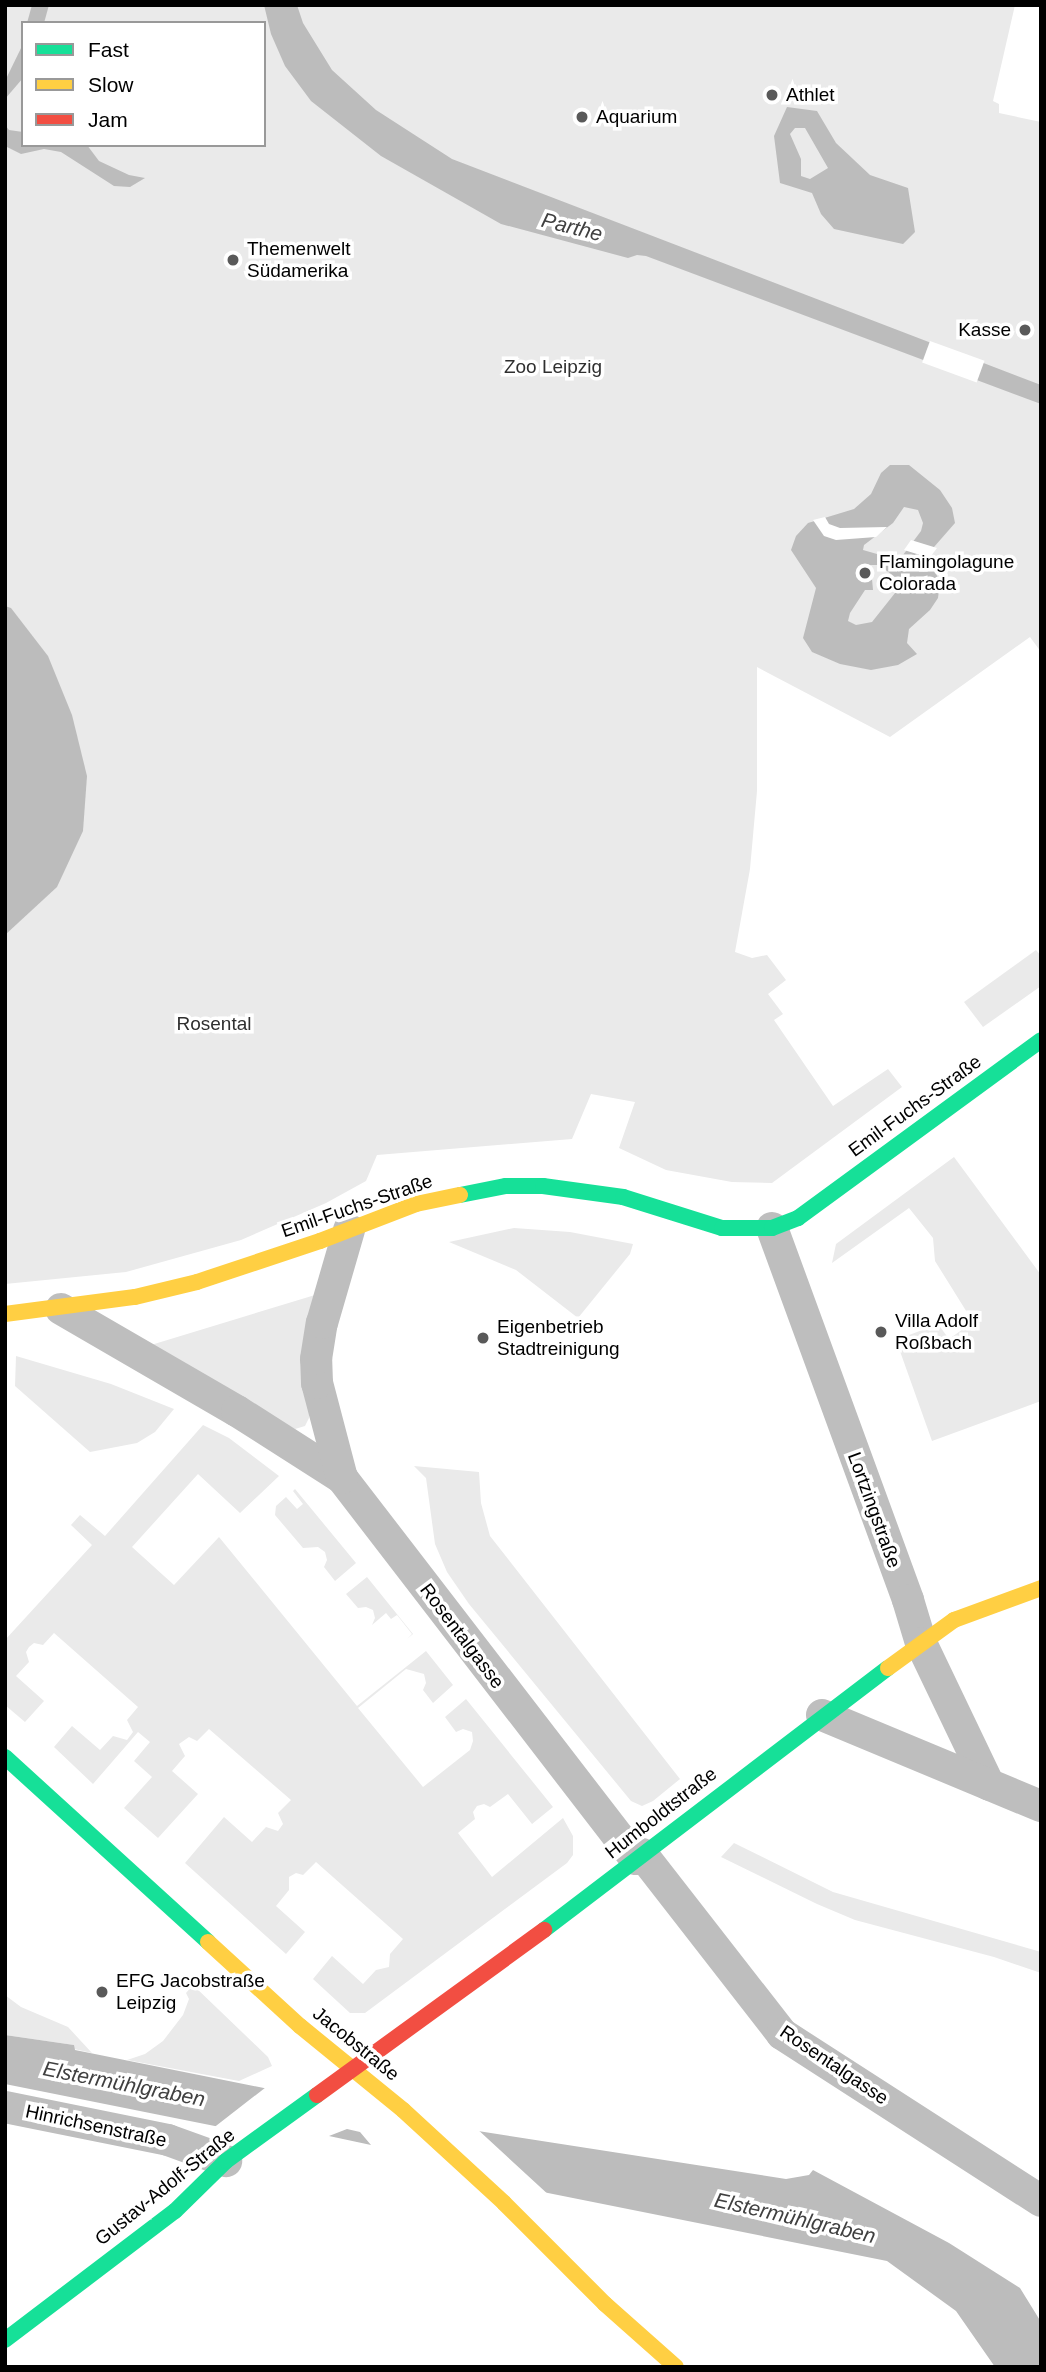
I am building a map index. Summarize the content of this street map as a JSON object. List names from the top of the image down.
{
  "streets": {
    "street": [
      "Emil-Fuchs-Straße",
      "Lortzingstraße",
      "Rosentalgasse",
      "Humboldtstraße",
      "Jacobstraße",
      "Hinrichsenstraße",
      "Gustav-Adolf-Straße"
    ]
  },
  "crossings": [
    ["Emil-Fuchs-Straße", "Lortzingstraße"],
    ["Emil-Fuchs-Straße", "Rosentalgasse"],
    ["Lortzingstraße", "Humboldtstraße"],
    ["Rosentalgasse", "Humboldtstraße"],
    ["Humboldtstraße", "Jacobstraße"],
    ["Humboldtstraße", "Gustav-Adolf-Straße"],
    ["Hinrichsenstraße", "Gustav-Adolf-Straße"]
  ],
  "water": ["Parthe", "Elstermühlgraben"],
  "parks": ["Zoo Leipzig", "Rosental"],
  "places": [
    "Athlet",
    "Aquarium",
    "Themenwelt Südamerika",
    "Kasse",
    "Flamingolagune Colorada",
    "Villa Adolf Roßbach",
    "Eigenbetrieb Stadtreinigung",
    "EFG Jacobstraße Leipzig"
  ],
  "legend": ["Fast", "Slow", "Jam"]
}
